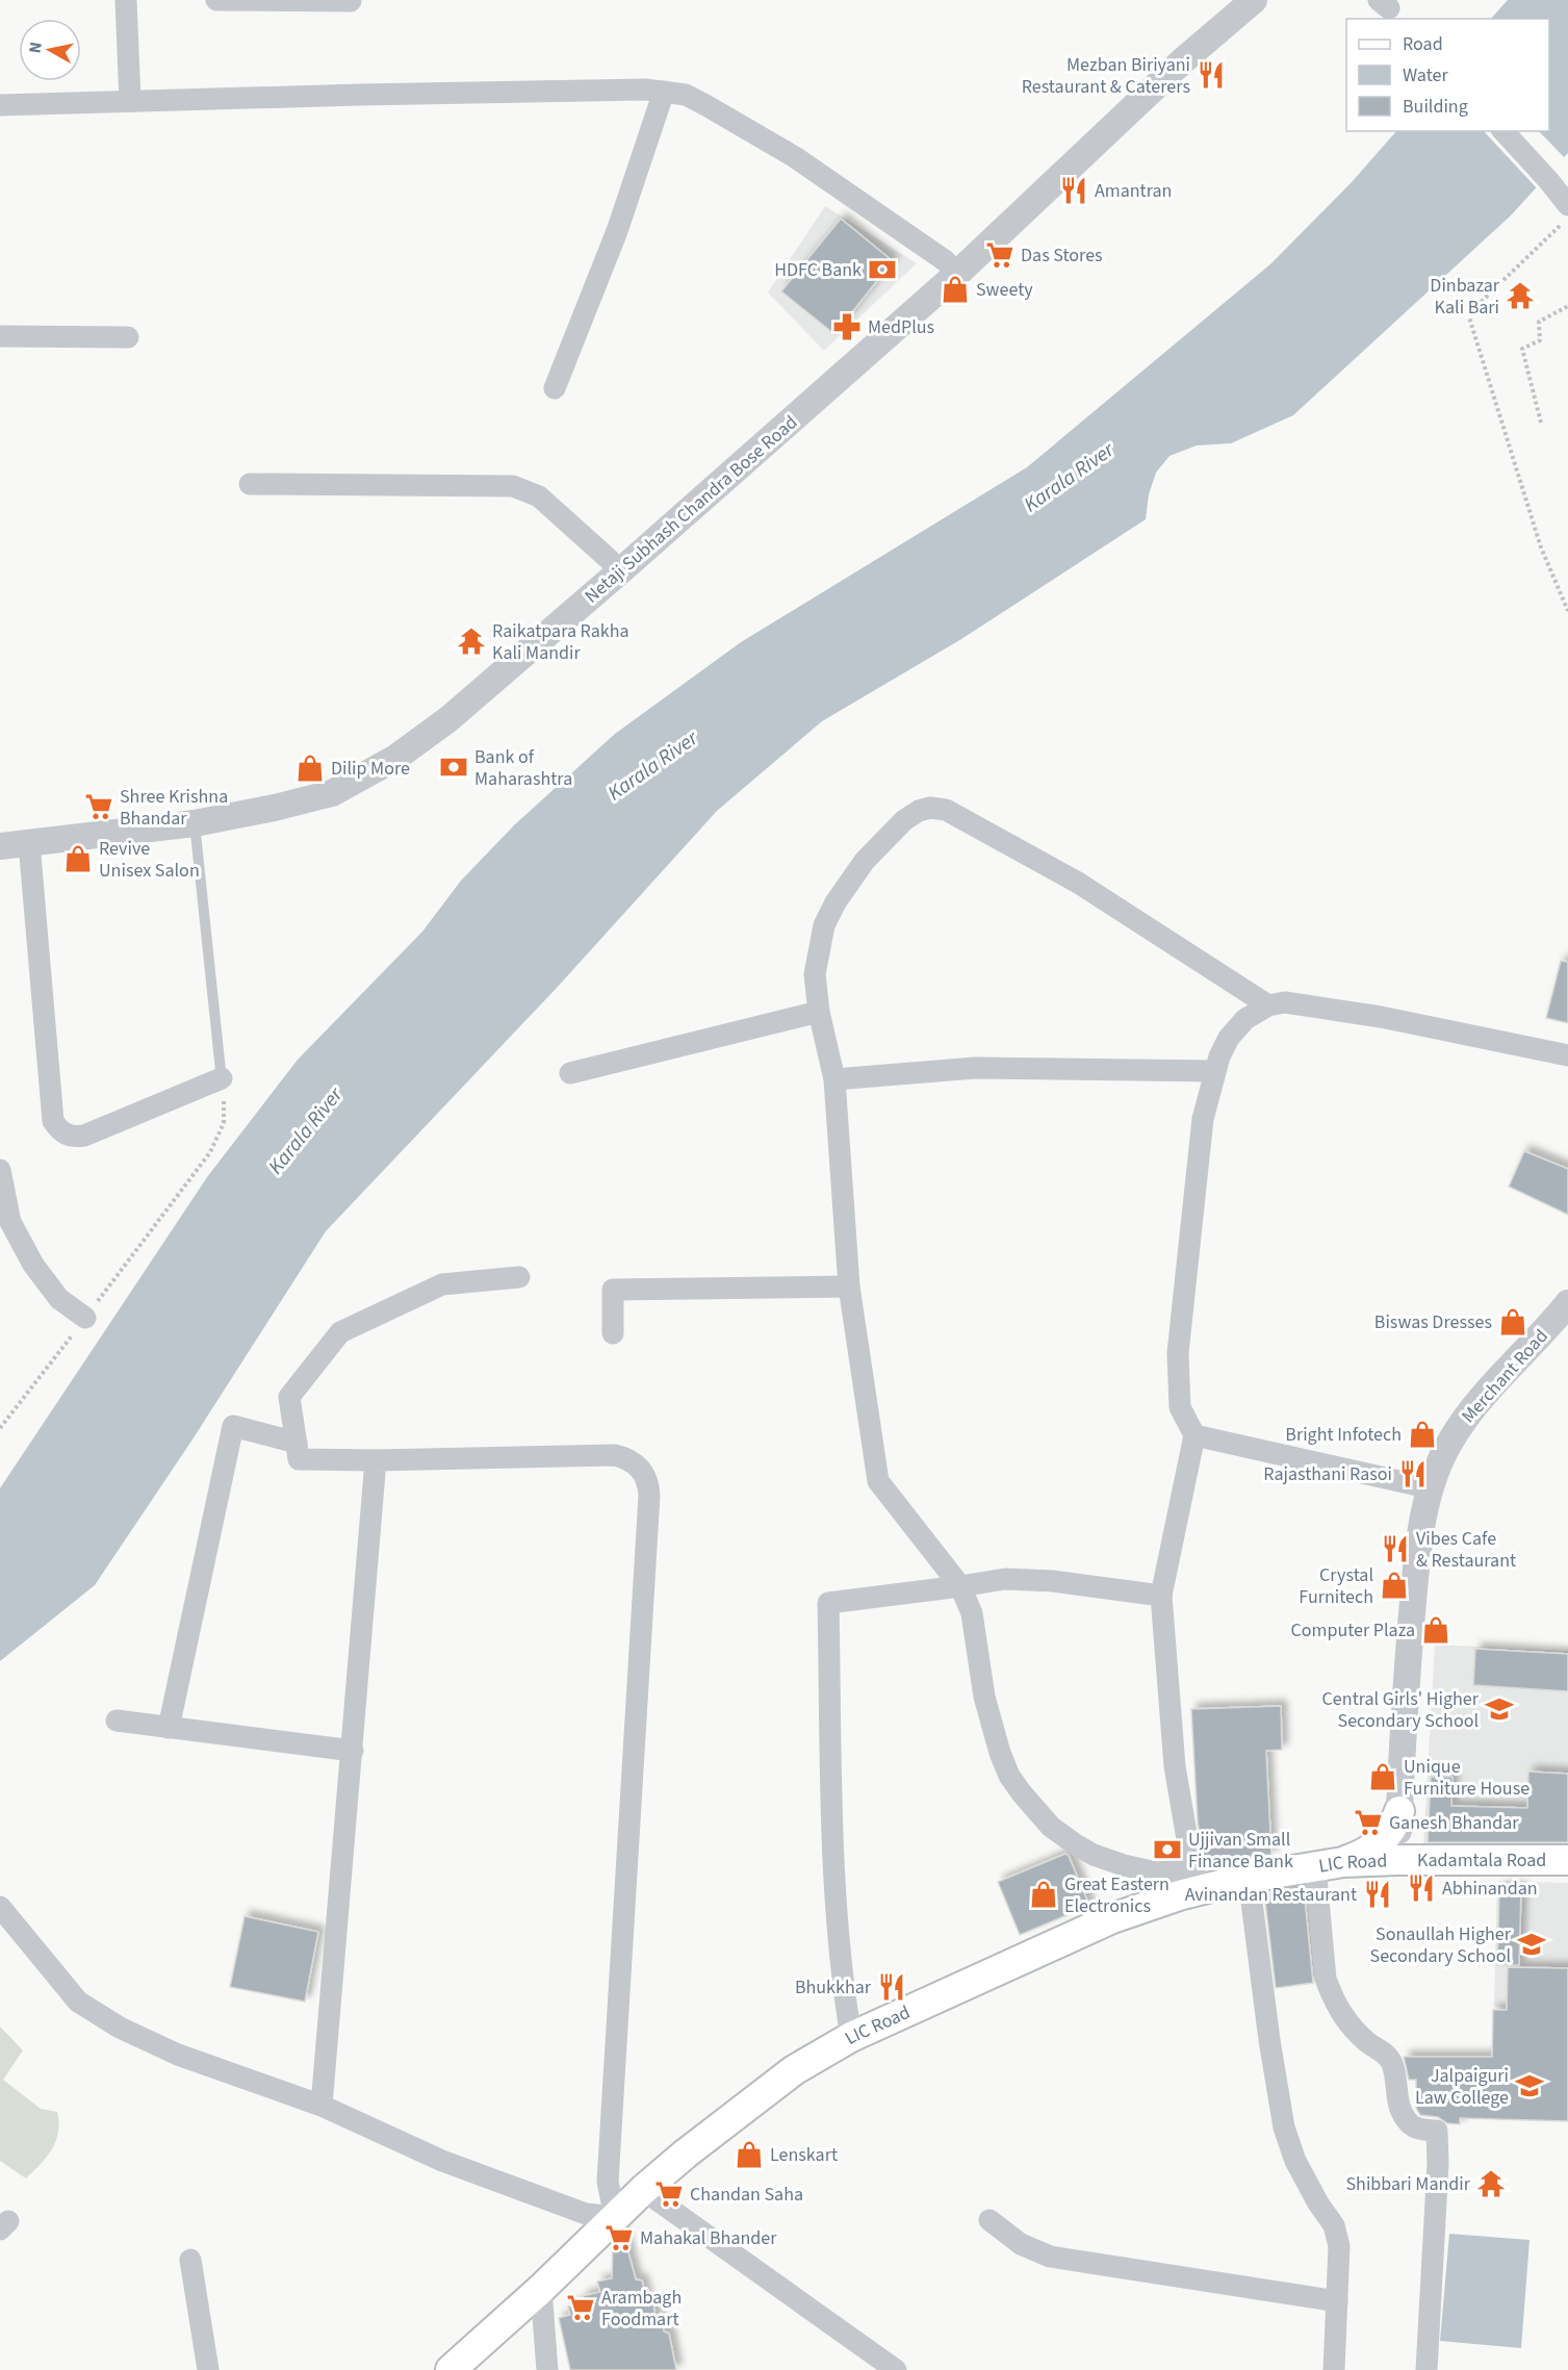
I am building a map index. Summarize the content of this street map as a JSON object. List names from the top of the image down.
{
  "streets": {
    "main road": ["Kadamtala Road", "LIC Road"],
    "street": ["Netaji Subhash Chandra Bose Road", "Merchant Road"]
  },
  "crossings": [
    ["Merchant Road", "Kadamtala Road"],
    ["Merchant Road", "LIC Road"],
    ["Kadamtala Road", "LIC Road"]
  ],
  "water": ["Karala River"],
  "places": {
    "restaurant": [
      "Mezban Biriyani Restaurant & Caterers",
      "Amantran",
      "Rajasthani Rasoi",
      "Vibes Cafe & Restaurant",
      "Abhinandan",
      "Avinandan Restaurant",
      "Bhukkhar"
    ],
    "supermarket": [
      "Das Stores",
      "Shree Krishna Bhandar",
      "Ganesh Bhandar",
      "Chandan Saha",
      "Mahakal Bhander",
      "Arambagh Foodmart"
    ],
    "bank": ["HDFC Bank", "Bank of Maharashtra", "Ujjivan Small Finance Bank"],
    "shop": [
      "Sweety",
      "Dilip More",
      "Revive Unisex Salon",
      "Biswas Dresses",
      "Bright Infotech",
      "Crystal Furnitech",
      "Computer Plaza",
      "Unique Furniture House",
      "Great Eastern Electronics",
      "Lenskart"
    ],
    "temple": ["Dinbazar Kali Bari", "Raikatpara Rakha Kali Mandir", "Shibbari Mandir"],
    "pharmacy": ["MedPlus"],
    "school or university": ["Central Girls' Higher Secondary School", "Sonaullah Higher Secondary School", "Jalpaiguri Law College"]
  },
  "legend": ["Road", "Water", "Building"],
  "north": "left"
}
